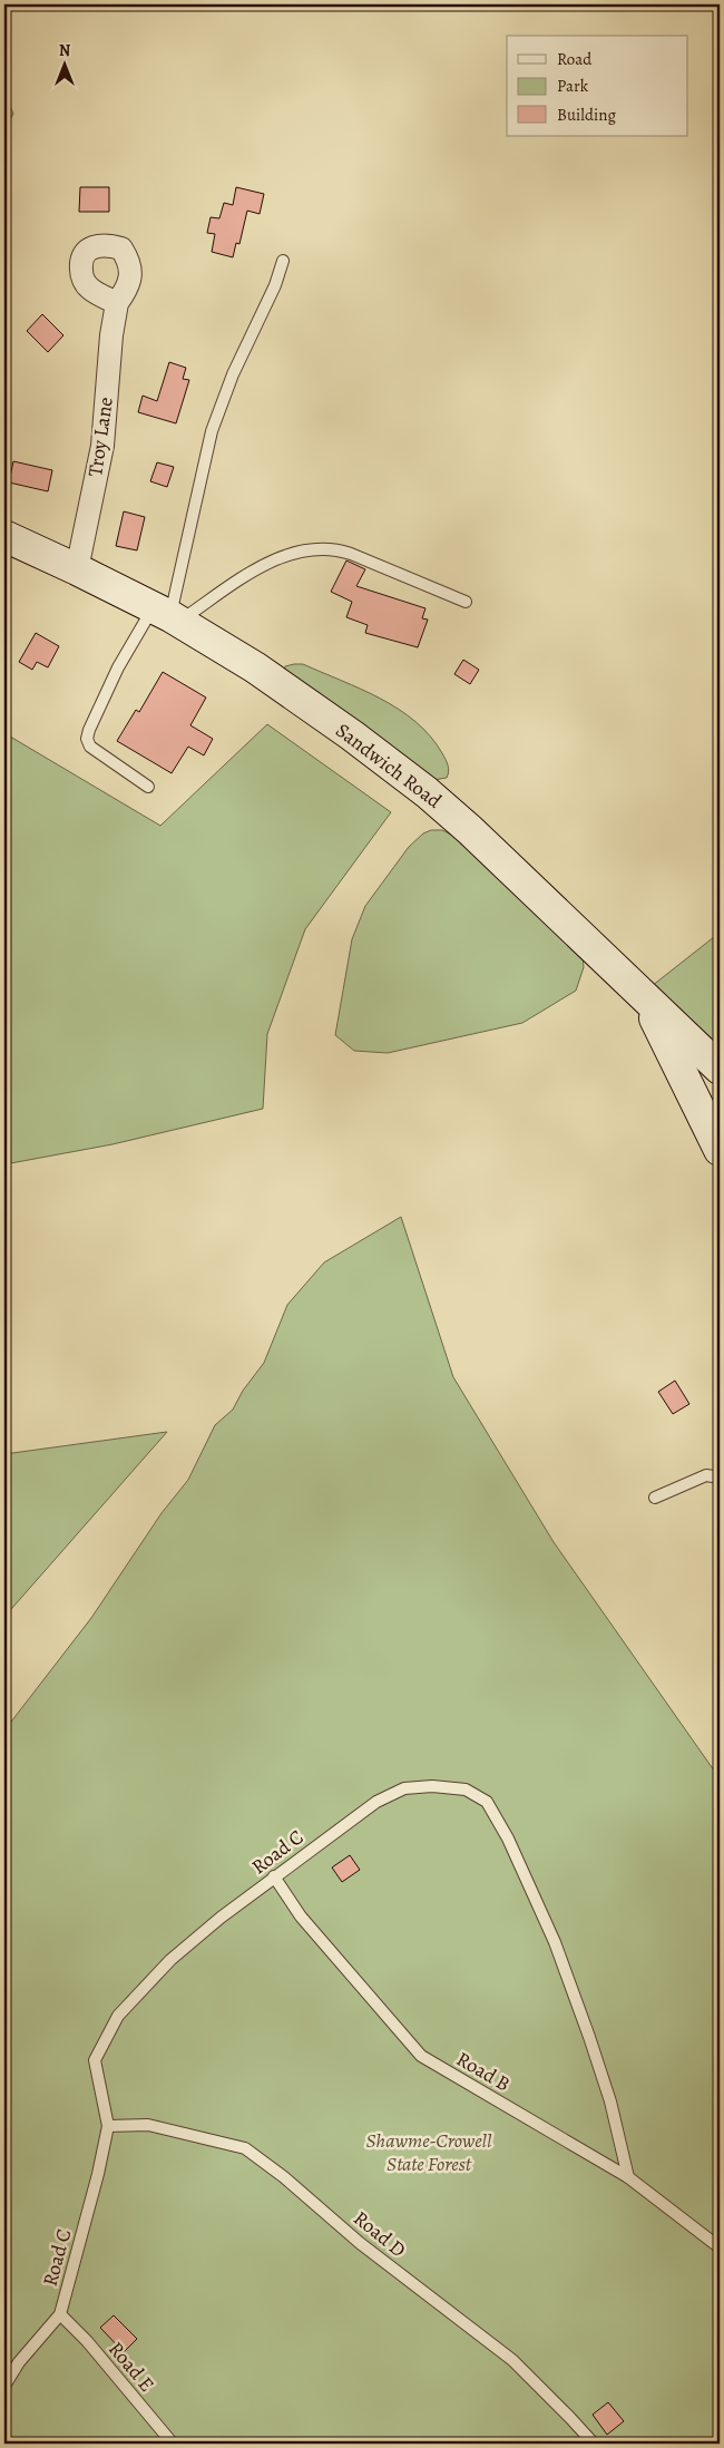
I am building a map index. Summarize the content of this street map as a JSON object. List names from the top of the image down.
{
  "streets": {
    "main road": ["Sandwich Road"],
    "street": ["Troy Lane"],
    "lane": [
      "Road C",
      "Road B",
      "Road D",
      "Road E"
    ]
  },
  "crossings": [
    ["Troy Lane", "Sandwich Road"],
    ["Road C", "Road B"],
    ["Road C", "Road D"],
    ["Road C", "Road E"]
  ],
  "parks": ["Shawme-Crowell State Forest"],
  "legend": ["Road", "Park", "Building"],
  "north": "top"
}
